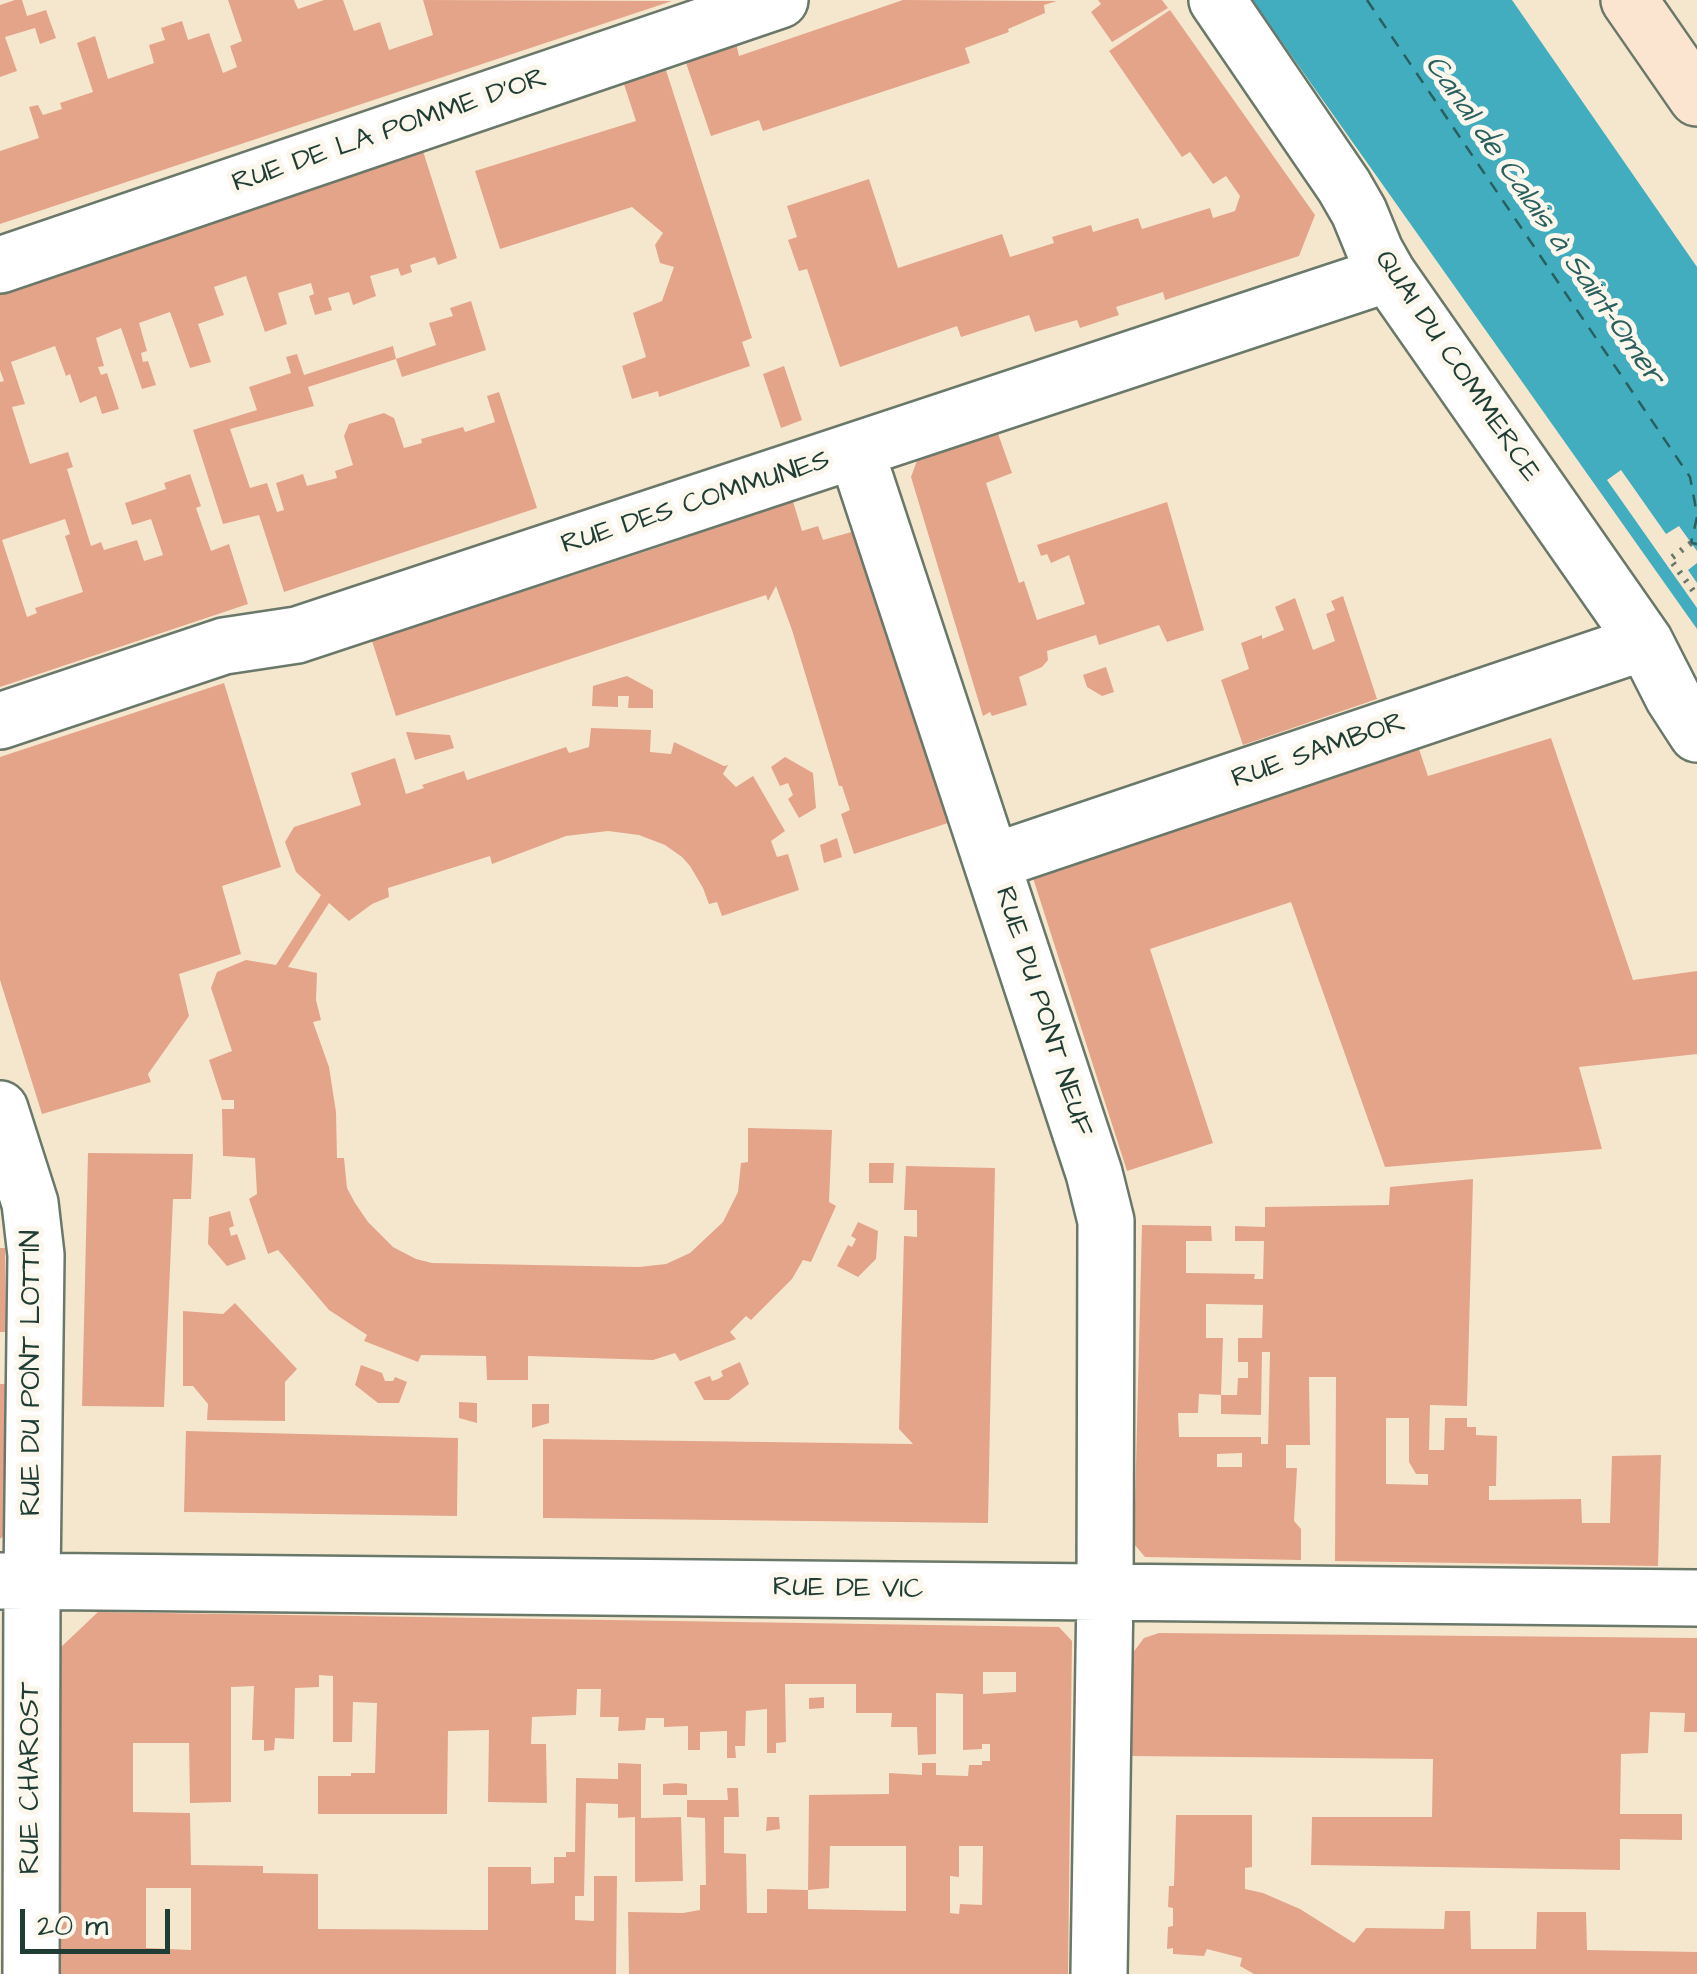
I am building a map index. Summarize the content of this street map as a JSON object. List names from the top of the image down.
{
  "streets": {
    "street": [
      "RUE DE LA POMME D'OR",
      "QUAI DU COMMERCE",
      "RUE DES COMMUNES",
      "RUE SAMBOR",
      "RUE DU PONT NEUF",
      "RUE DU PONT LOTTIN",
      "RUE DE VIC",
      "RUE CHAROST"
    ]
  },
  "crossings": [
    ["QUAI DU COMMERCE", "RUE DES COMMUNES"],
    ["QUAI DU COMMERCE", "RUE SAMBOR"],
    ["RUE DES COMMUNES", "RUE DU PONT NEUF"],
    ["RUE SAMBOR", "RUE DU PONT NEUF"],
    ["RUE DU PONT NEUF", "RUE DE VIC"],
    ["RUE DU PONT LOTTIN", "RUE DE VIC"],
    ["RUE DU PONT LOTTIN", "RUE CHAROST"],
    ["RUE DE VIC", "RUE CHAROST"]
  ],
  "water": ["Canal de Calais à Saint-Omer"],
  "scale_bar": "20 m"
}
